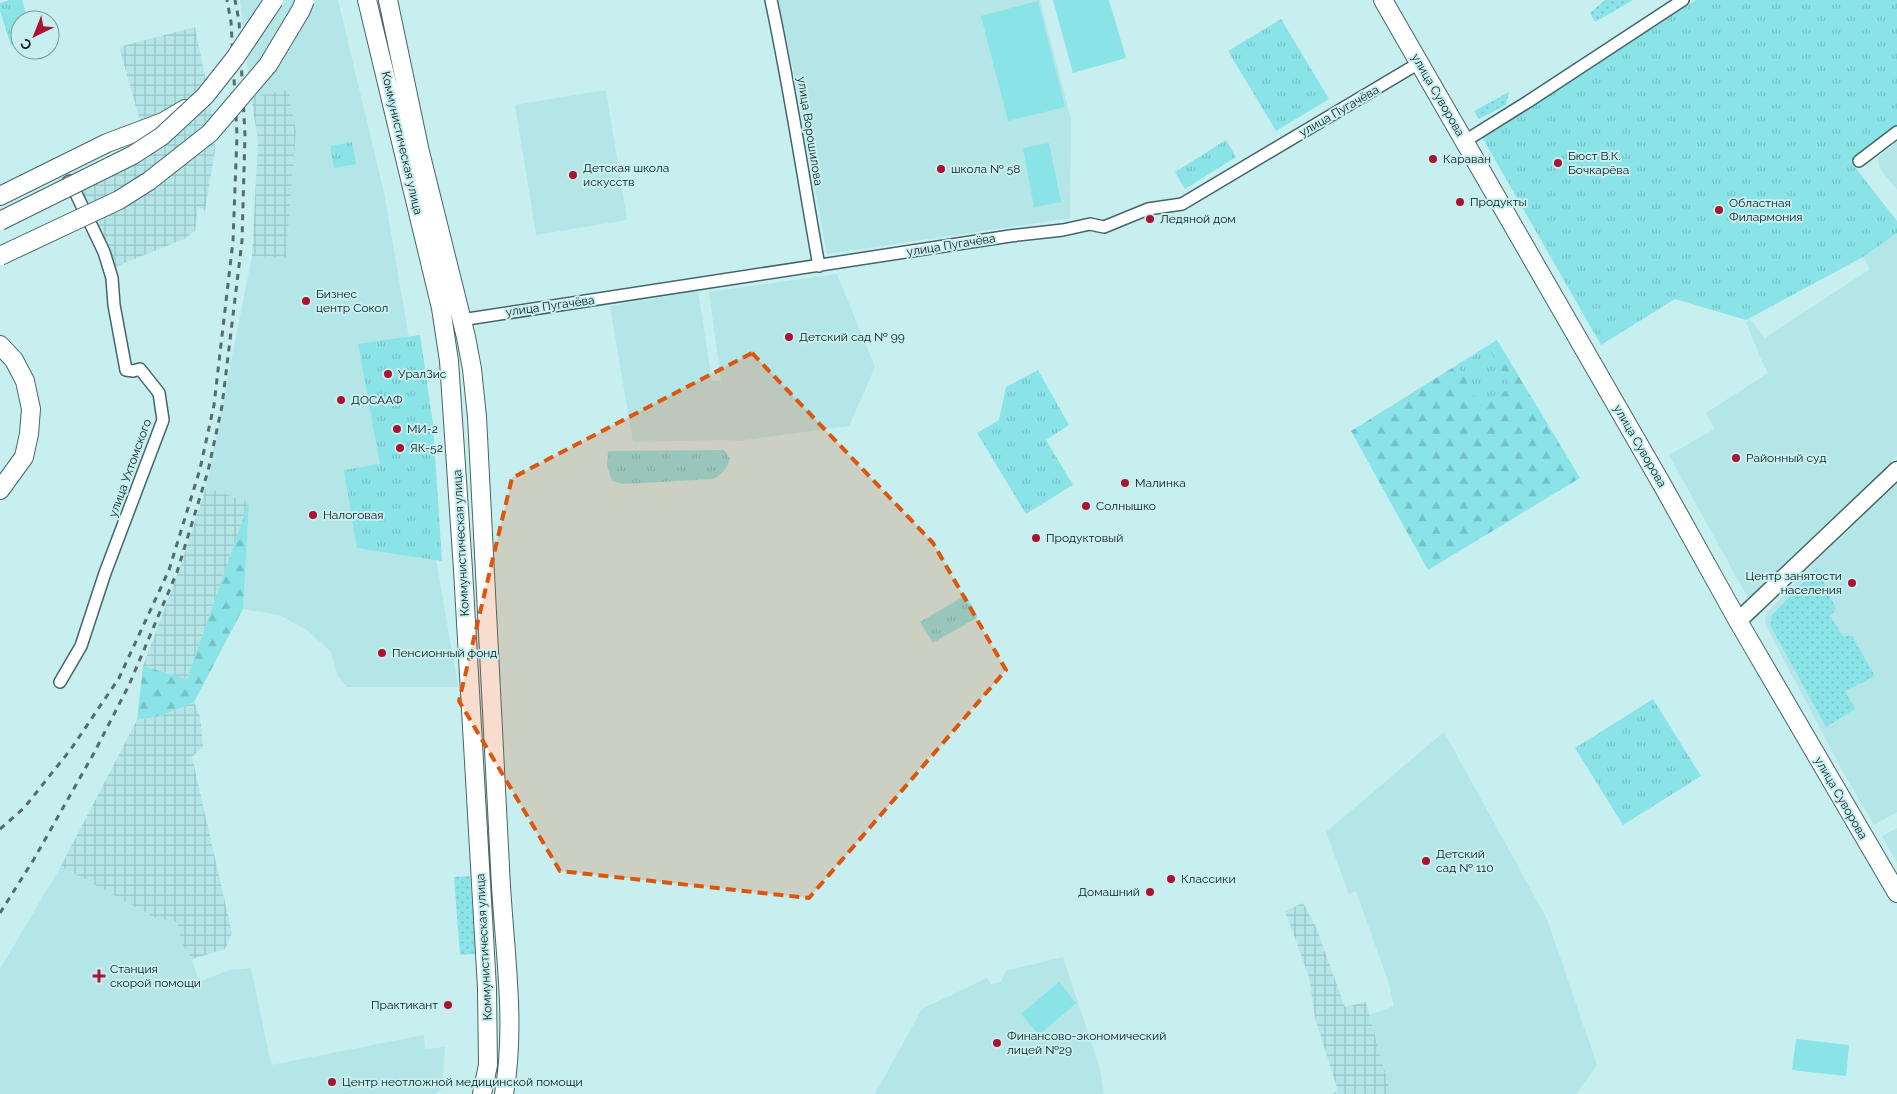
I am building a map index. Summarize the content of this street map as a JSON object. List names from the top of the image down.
{
  "streets": {
    "main road": ["улица Суворова", "улица Пугачёва", "Коммунистическая улица"],
    "street": ["улица Ворошилова", "улица Ухтомского"]
  },
  "crossings": [
    ["улица Суворова", "улица Пугачёва"],
    ["улица Пугачёва", "улица Ворошилова"],
    ["улица Пугачёва", "Коммунистическая улица"]
  ],
  "places": {
    "other": [
      "Караван",
      "Бюст В.К. Бочкарёва",
      "школа № 58",
      "Детская школа искусств",
      "Продукты",
      "Областная Филармония",
      "Ледяной дом",
      "Бизнес центр Сокол",
      "Детский сад № 99",
      "УралЗис",
      "ДОСААФ",
      "МИ-2",
      "ЯК-52",
      "Районный суд",
      "Малинка",
      "Солнышко",
      "Налоговая",
      "Продуктовый",
      "Центр занятости населения",
      "Пенсионный фонд",
      "Детский сад № 110",
      "Классики",
      "Домашний",
      "Практикант",
      "Финансово-экономический лицей №29",
      "Центр неотложной медицинской помощи"
    ],
    "health": ["Станция скорой помощи"]
  },
  "north": "bottom left"
}
